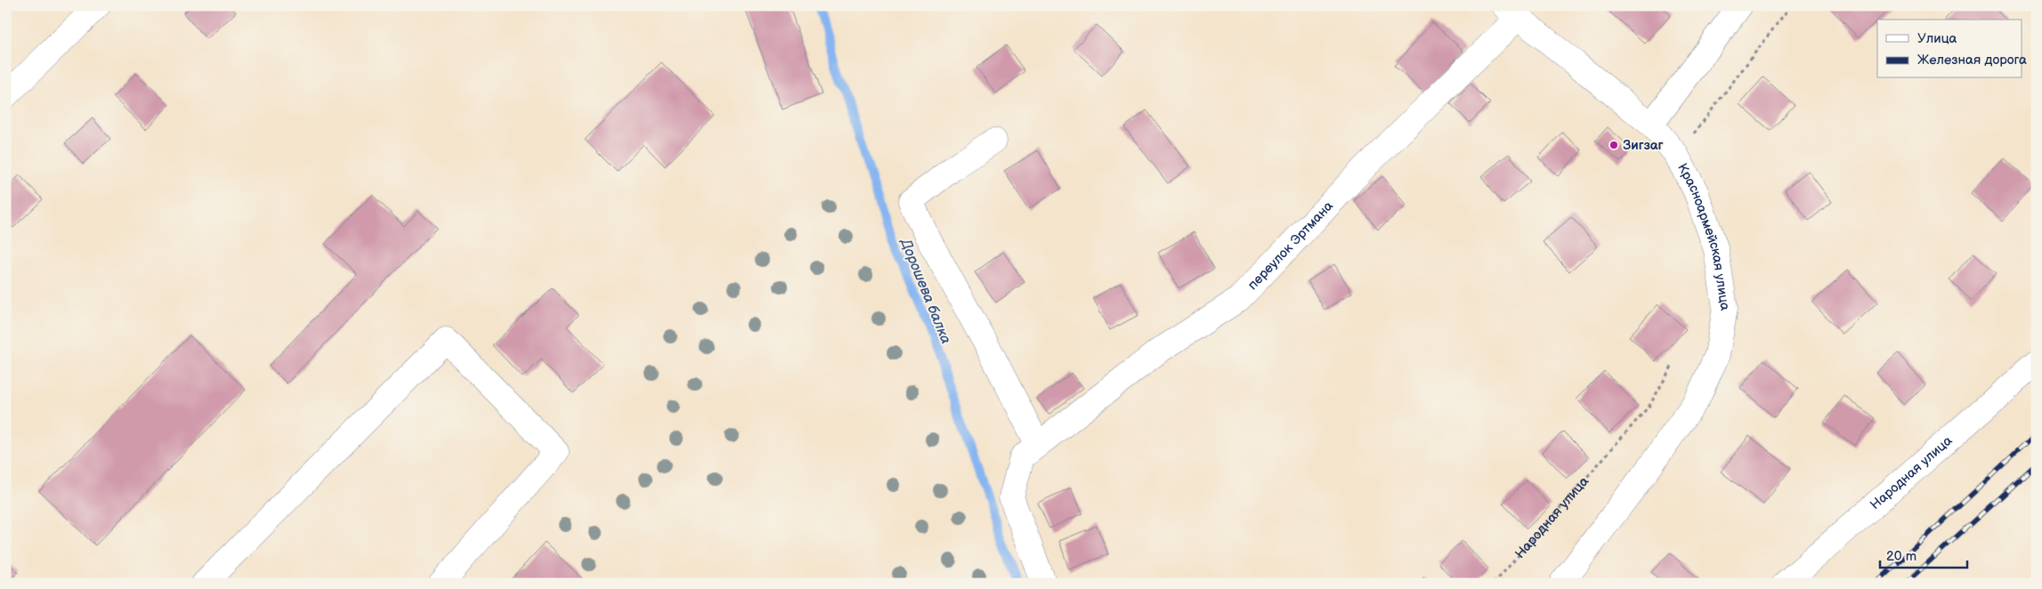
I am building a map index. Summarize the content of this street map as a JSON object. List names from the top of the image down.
{
  "streets": {
    "street": ["Красноармейская улица", "переулок Эртмана", "Народная улица"]
  },
  "crossings": [
    ["Красноармейская улица", "переулок Эртмана"]
  ],
  "water": ["Дорошева балка"],
  "places": ["Зигзаг"],
  "legend": ["Улица", "Железная дорога"],
  "scale_bar": "20 m"
}
